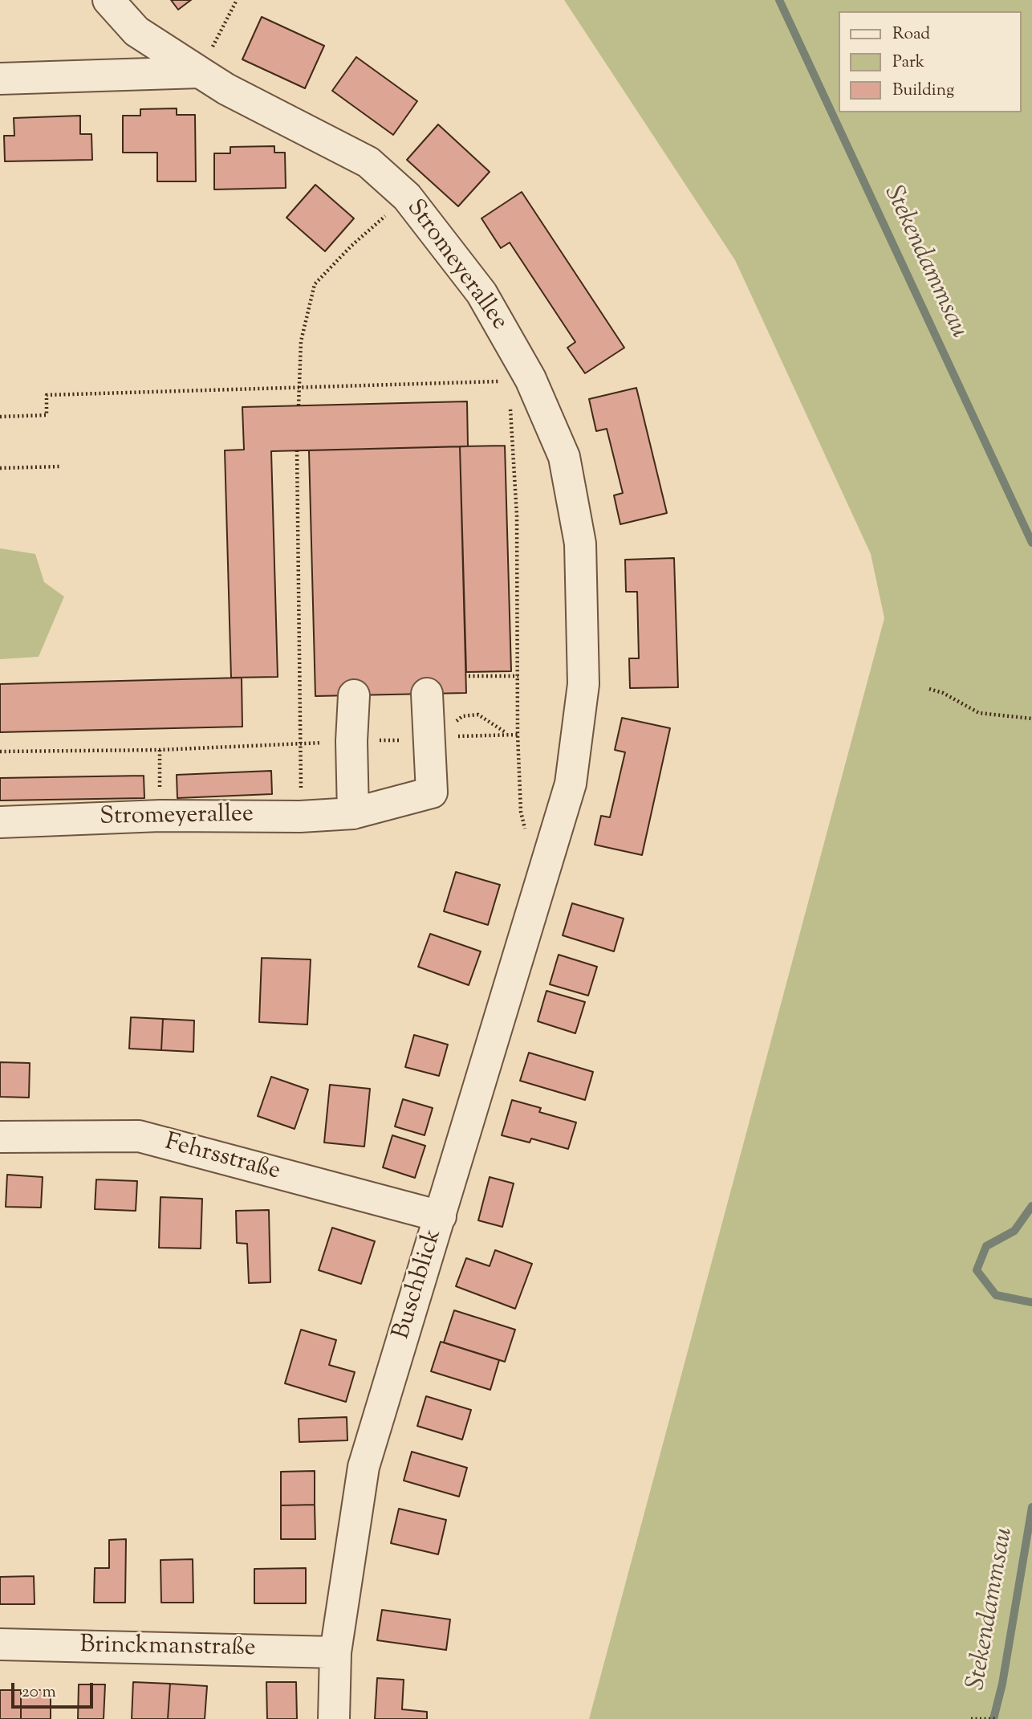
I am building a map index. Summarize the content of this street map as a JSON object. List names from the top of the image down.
{
  "streets": {
    "street": [
      "Stromeyerallee",
      "Fehrsstraße",
      "Buschblick",
      "Brinckmanstraße"
    ]
  },
  "crossings": [
    ["Stromeyerallee", "Buschblick"],
    ["Fehrsstraße", "Buschblick"],
    ["Buschblick", "Brinckmanstraße"]
  ],
  "water": ["Stekendammsau"],
  "legend": ["Road", "Park", "Building"],
  "scale_bar": "20 m"
}
